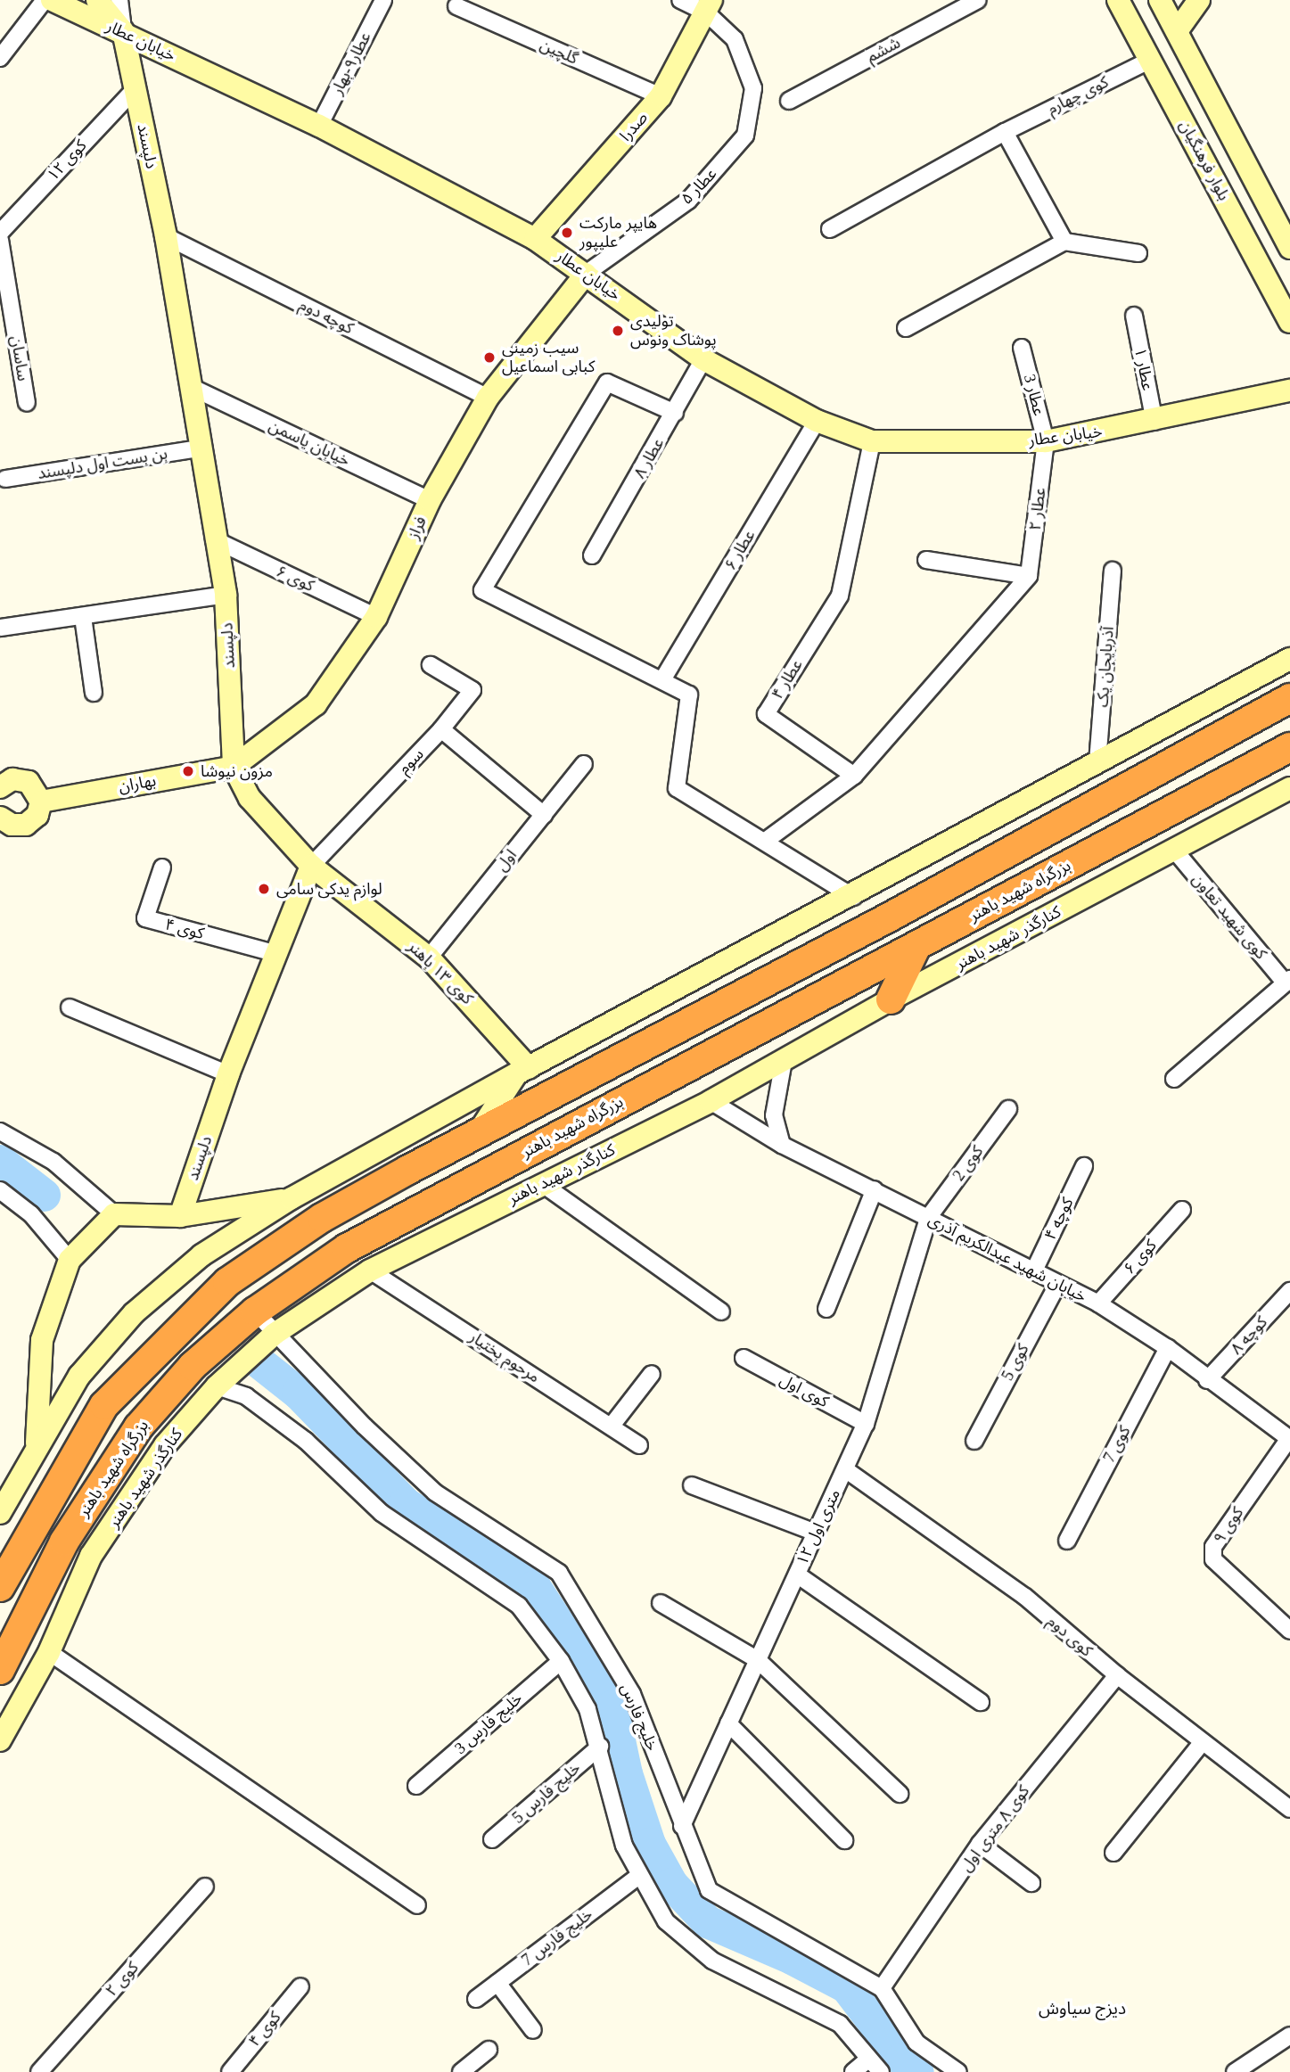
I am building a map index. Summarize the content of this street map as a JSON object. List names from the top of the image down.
{
  "streets": {
    "highway": ["بزرگراه شهید باهنر"],
    "main road": [
      "خیابان عطار",
      "صدرا",
      "دلپسند",
      "بلوار فرهنگیان",
      "فراز",
      "بهاران",
      "کنارگذر شهید باهنر",
      "کوی ۱۳ باهنر"
    ],
    "street": [
      "ششم",
      "گلچین",
      "عطار۹-بهار",
      "کوی چهارم",
      "کوی ۱۲",
      "عطار ۵",
      "کوچه دوم",
      "ساسان",
      "عطار ۱",
      "عطار 3",
      "خیابان یاسمن",
      "عطار ۸",
      "بن بست اول دلپسند",
      "عطار ۲",
      "عطار ۶",
      "کوی ۶",
      "آذربایجان یک",
      "عطار ۴",
      "سوم",
      "اول",
      "کوی شهید تعاون",
      "کوی ۴",
      "کوی 2",
      "کوچه ۴",
      "خیابان شهید عبدالکریم آذری",
      "کوچه ۸",
      "مرحوم بختیار",
      "کوی 5",
      "کوی اول",
      "کوی 7",
      "کوی ۹",
      "۱۲ متری اول",
      "کوی دوم",
      "خلیج فارس",
      "خلیج فارس 3",
      "خلیج فارس 5",
      "کوی ۸ متری اول",
      "خلیج فارس 7",
      "کوی ۲"
    ]
  },
  "crossings": [
    ["خیابان عطار", "عطار۹-بهار"],
    ["خیابان عطار", "صدرا"],
    ["خیابان عطار", "دلپسند"],
    ["خیابان عطار", "عطار ۵"],
    ["خیابان عطار", "عطار ۱"],
    ["خیابان عطار", "عطار 3"],
    ["خیابان عطار", "عطار ۸"],
    ["خیابان عطار", "عطار ۲"],
    ["خیابان عطار", "فراز"],
    ["خیابان عطار", "عطار ۶"],
    ["خیابان عطار", "عطار ۴"],
    ["گلچین", "صدرا"],
    ["کوی چهارم", "بلوار فرهنگیان"],
    ["صدرا", "عطار ۵"],
    ["دلپسند", "کوی ۱۲"],
    ["دلپسند", "کوچه دوم"],
    ["دلپسند", "خیابان یاسمن"],
    ["دلپسند", "بن بست اول دلپسند"],
    ["دلپسند", "فراز"],
    ["دلپسند", "کوی ۶"],
    ["دلپسند", "سوم"],
    ["دلپسند", "بهاران"],
    ["دلپسند", "کوی ۴"],
    ["دلپسند", "کوی ۱۳ باهنر"],
    ["عطار ۵", "فراز"],
    ["کوچه دوم", "فراز"],
    ["عطار 3", "عطار ۲"],
    ["خیابان یاسمن", "فراز"],
    ["فراز", "کوی ۶"],
    ["فراز", "بهاران"],
    ["کوی ۶", "خیابان شهید عبدالکریم آذری"],
    ["سوم", "کوی ۱۳ باهنر"],
    ["اول", "کوی ۱۳ باهنر"],
    ["بزرگراه شهید باهنر", "خلیج فارس"],
    ["کوی شهید تعاون", "کنارگذر شهید باهنر"],
    ["کنارگذر شهید باهنر", "خیابان شهید عبدالکریم آذری"],
    ["کنارگذر شهید باهنر", "مرحوم بختیار"],
    ["کنارگذر شهید باهنر", "خلیج فارس"],
    ["کوی 2", "خیابان شهید عبدالکریم آذری"],
    ["کوی 2", "۱۲ متری اول"],
    ["کوچه ۴", "خیابان شهید عبدالکریم آذری"],
    ["خیابان شهید عبدالکریم آذری", "کوچه ۸"],
    ["خیابان شهید عبدالکریم آذری", "کوی 5"],
    ["خیابان شهید عبدالکریم آذری", "کوی 7"],
    ["خیابان شهید عبدالکریم آذری", "کوی ۹"],
    ["خیابان شهید عبدالکریم آذری", "۱۲ متری اول"],
    ["کوی اول", "۱۲ متری اول"],
    ["۱۲ متری اول", "کوی دوم"],
    ["۱۲ متری اول", "خلیج فارس"],
    ["کوی دوم", "کوی ۸ متری اول"],
    ["خلیج فارس", "کوی ۸ متری اول"]
  ],
  "districts": ["دیزج سیاوش"],
  "places": [
    "هایپر مارکت علیپور",
    "تولیدی پوشاک ونوس",
    "سیب زمینی کبابی اسماعیل",
    "مزون نیوشا",
    "لوازم یدکی سامی"
  ]
}
